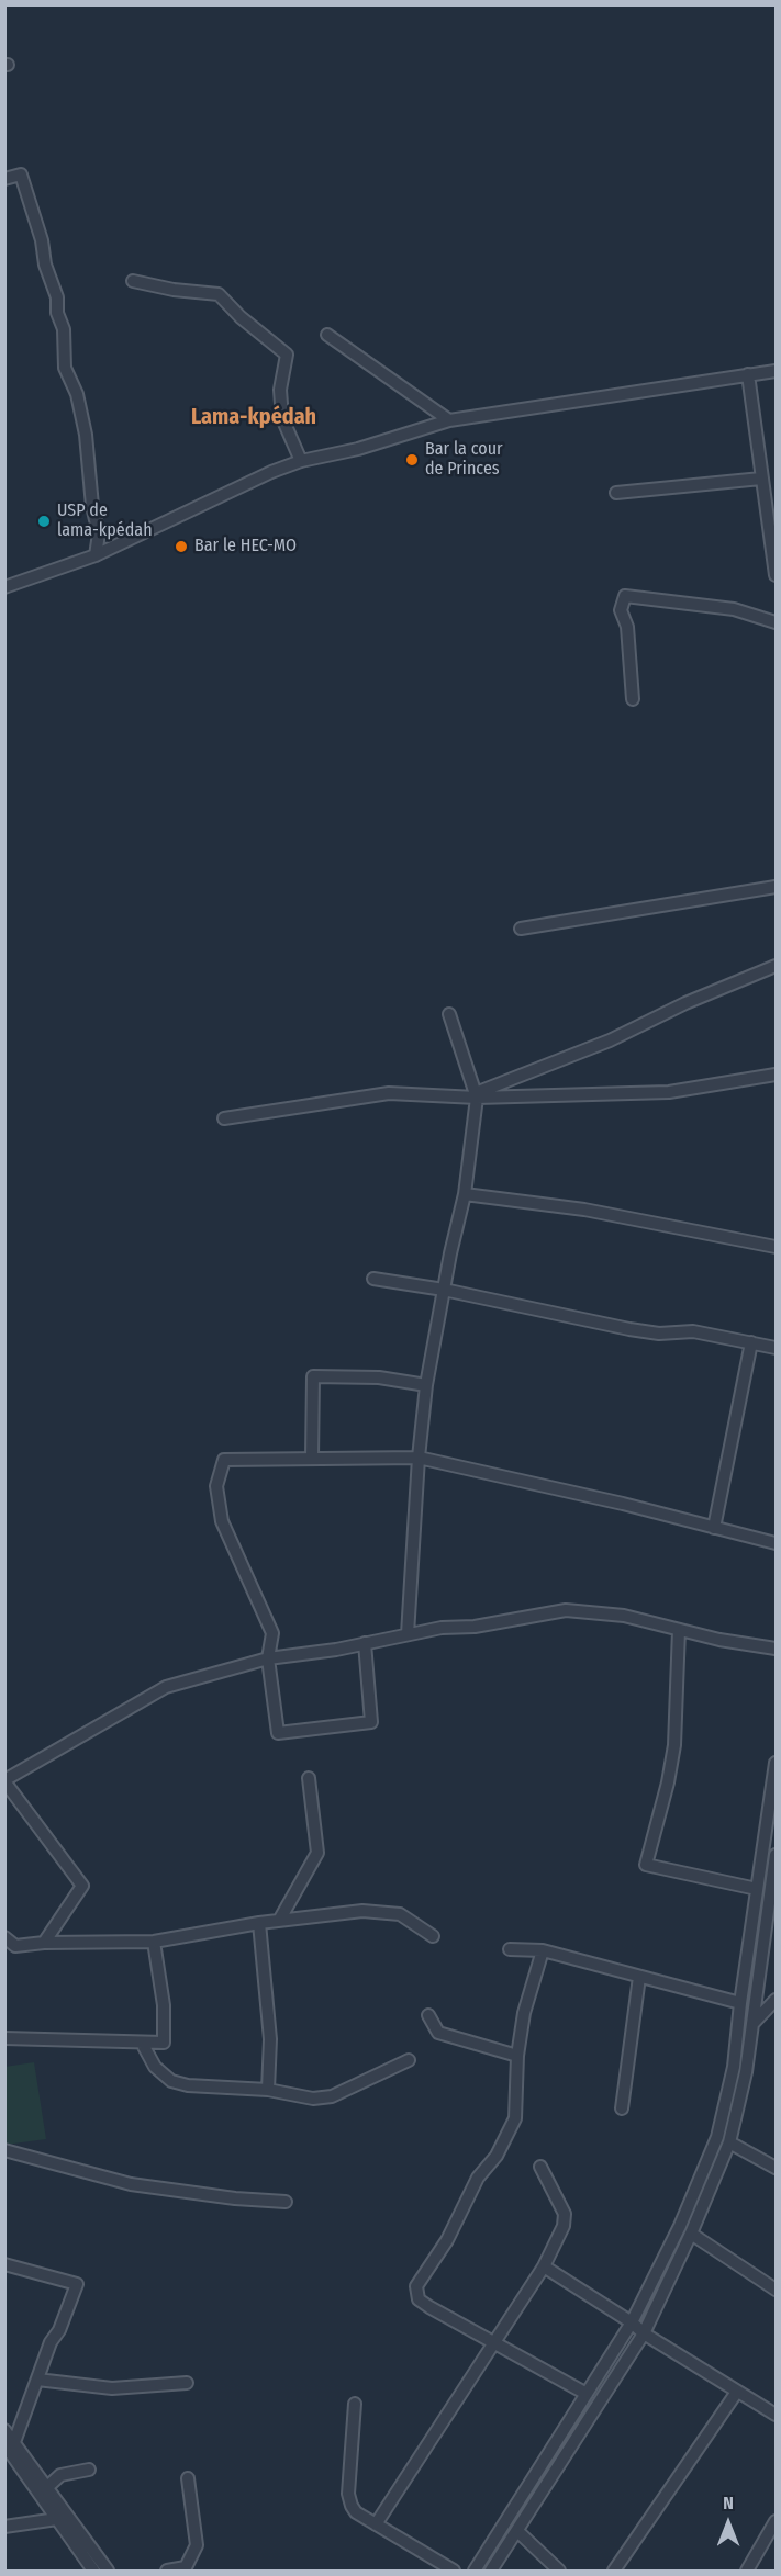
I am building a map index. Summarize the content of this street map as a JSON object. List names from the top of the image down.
{
  "districts": ["Lama-kpédah"],
  "places": ["Bar la cour de Princes", "USP de lama-kpédah", "Bar le HEC-MO"],
  "north": "top"
}
